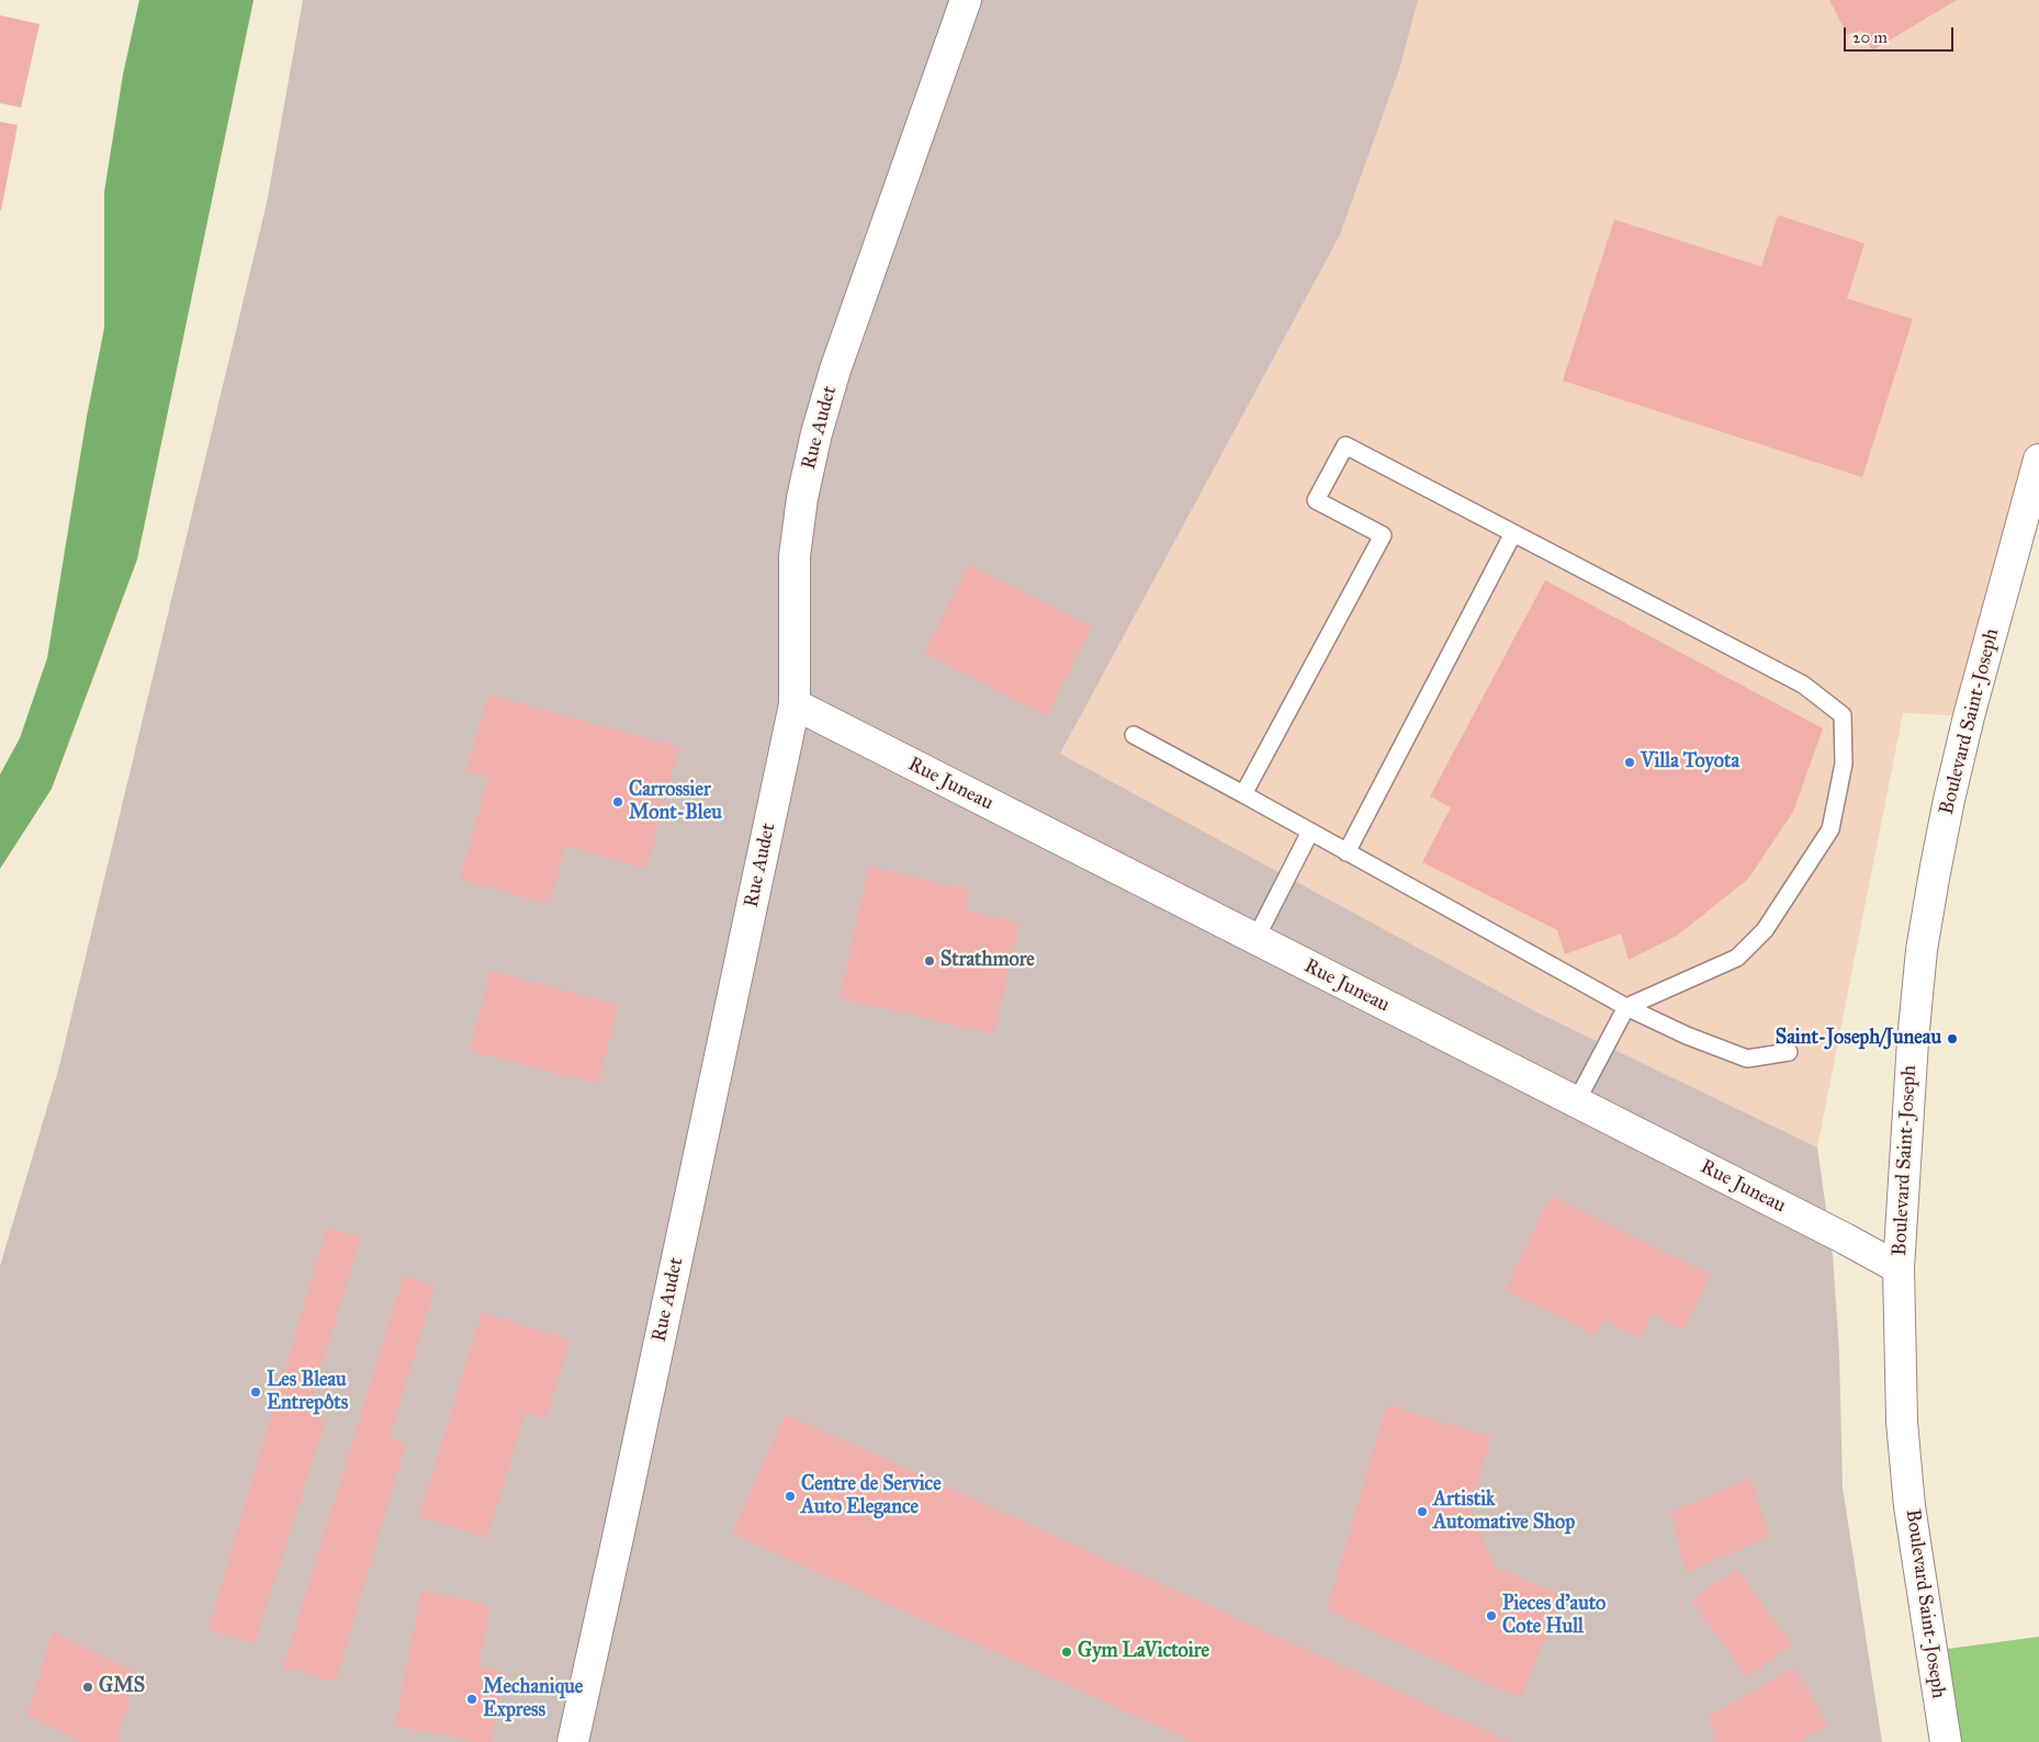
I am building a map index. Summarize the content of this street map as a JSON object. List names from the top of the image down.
{
  "streets": {
    "street": ["Rue Audet", "Boulevard Saint-Joseph", "Rue Juneau"]
  },
  "crossings": [
    ["Rue Audet", "Rue Juneau"],
    ["Boulevard Saint-Joseph", "Rue Juneau"]
  ],
  "places": [
    "Villa Toyota",
    "Carrossier Mont-Bleu",
    "Strathmore",
    "Saint-Joseph/Juneau",
    "Les Bleau Entrepôts",
    "Centre de Service Auto Elegance",
    "Artistik Automative Shop",
    "Pieces d'auto Cote Hull",
    "Gym LaVictoire",
    "GMS",
    "Mechanique Express"
  ],
  "scale_bar": "20 m"
}
